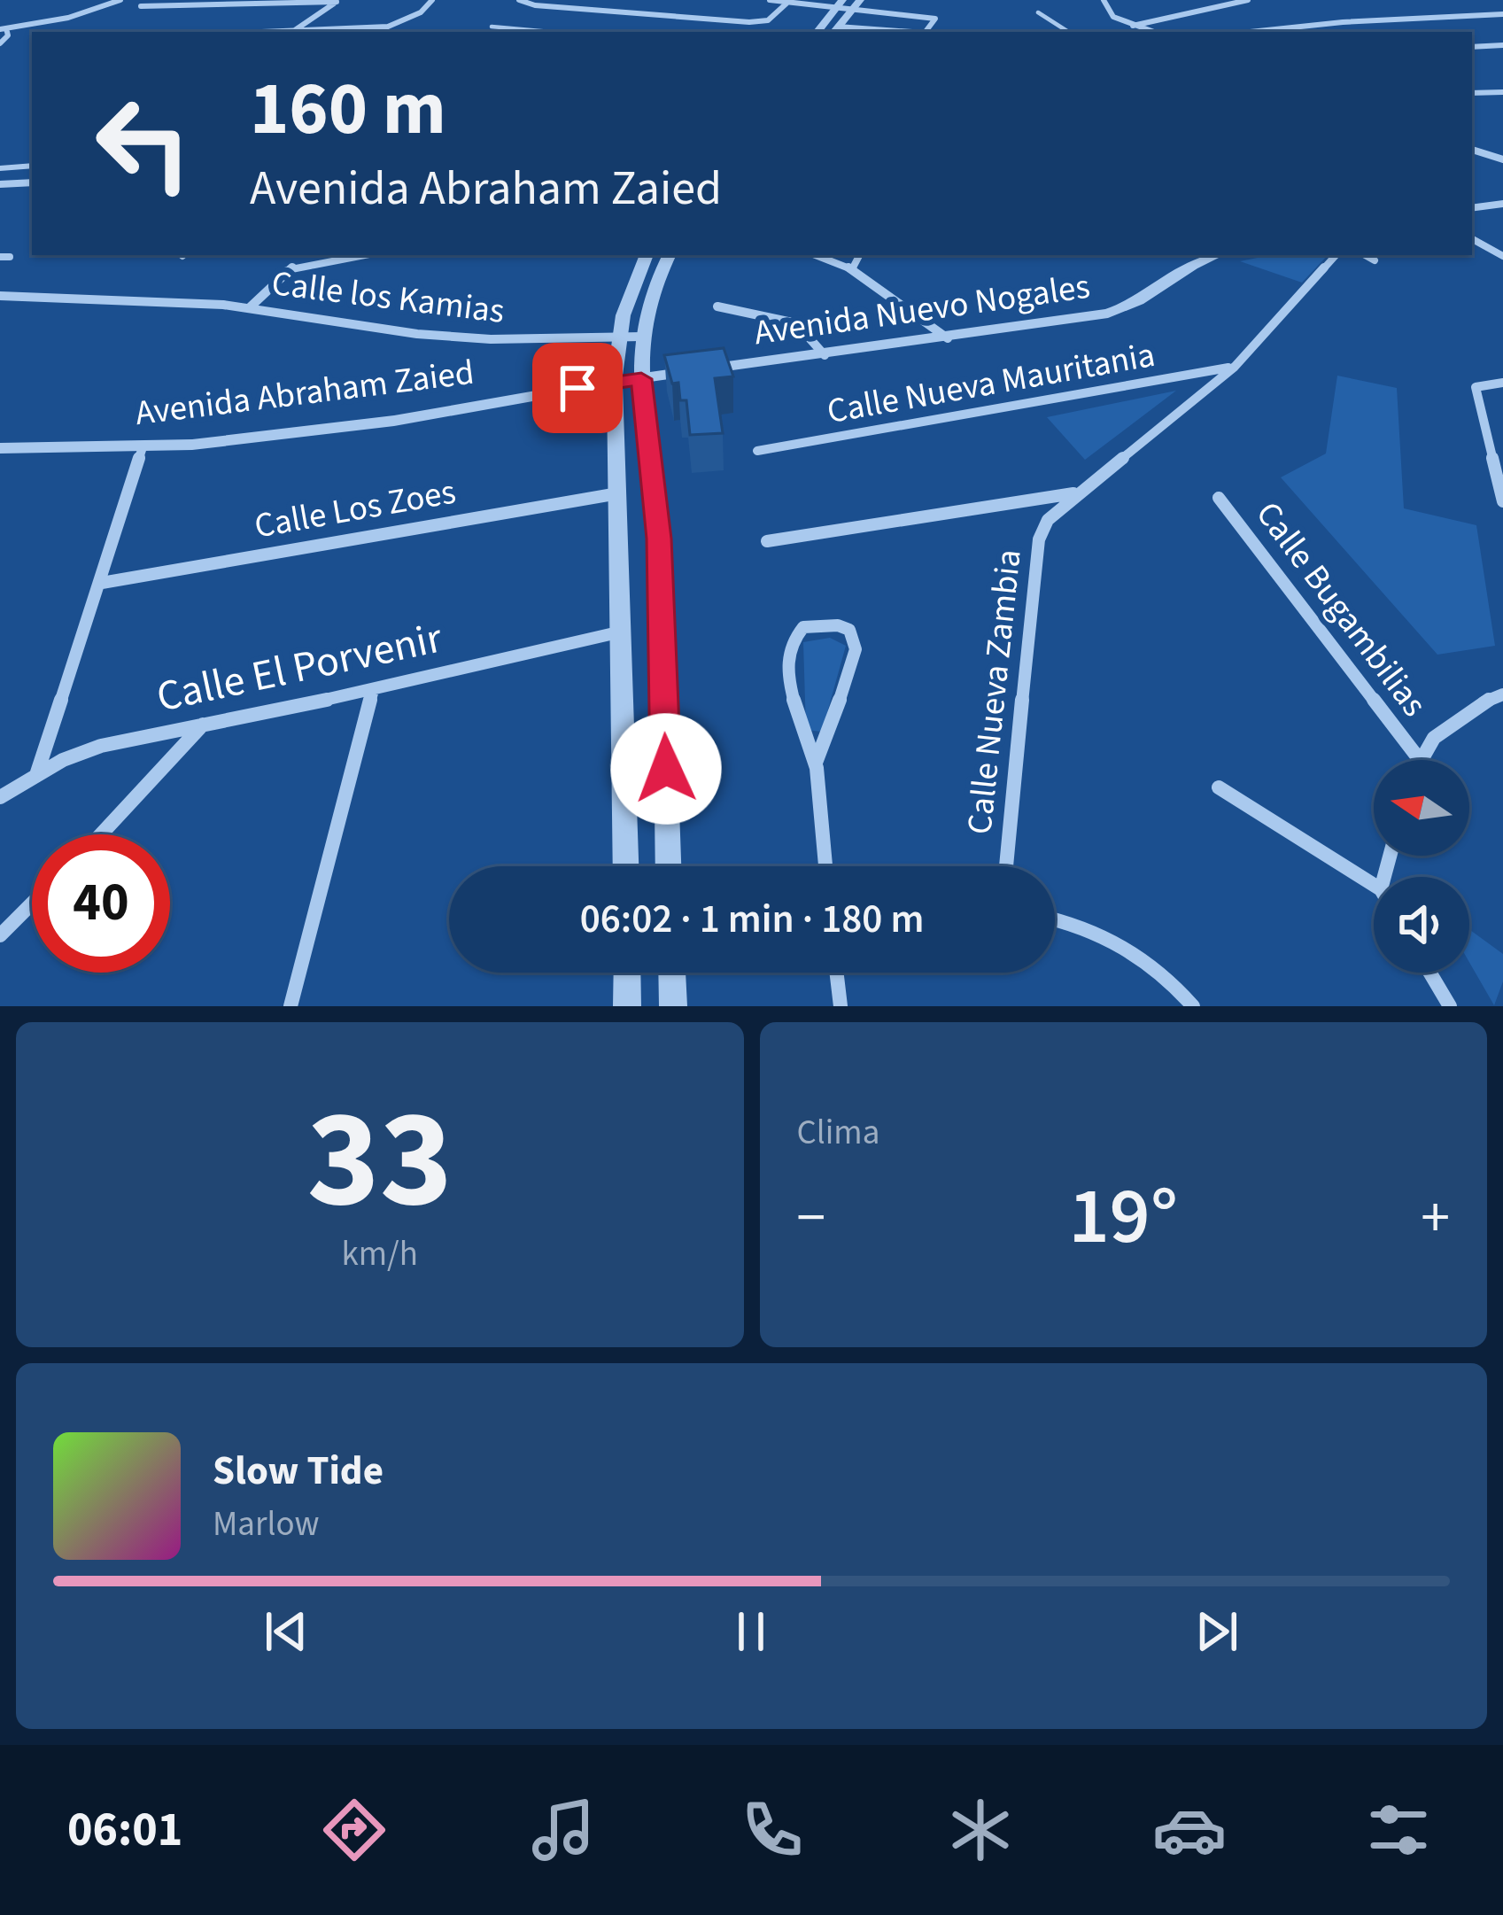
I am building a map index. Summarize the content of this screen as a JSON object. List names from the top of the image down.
{
  "streets": {
    "street": [
      "Calle los Kamias",
      "Avenida Nuevo Nogales",
      "Calle Nueva Mauritania",
      "Avenida Abraham Zaied",
      "Calle Los Zoes",
      "Calle Bugambilias",
      "Calle El Porvenir",
      "Calle Nueva Zambia"
    ]
  },
  "crossings": [
    ["Avenida Nuevo Nogales", "Avenida Abraham Zaied"],
    ["Calle Nueva Mauritania", "Calle Nueva Zambia"]
  ],
  "north": "left",
  "page": {
    "turn": ["160 m", "Avenida Abraham Zaied"],
    "limit": "40",
    "trip": "06:02 · 1 min · 180 m",
    "tile": [
      ["33", "km/h"],
      "Clima"
    ],
    "heat": ["−", "19°", "+"],
    "song": ["Slow Tide", "Marlow"],
    "tabs": "06:01"
  }
}
